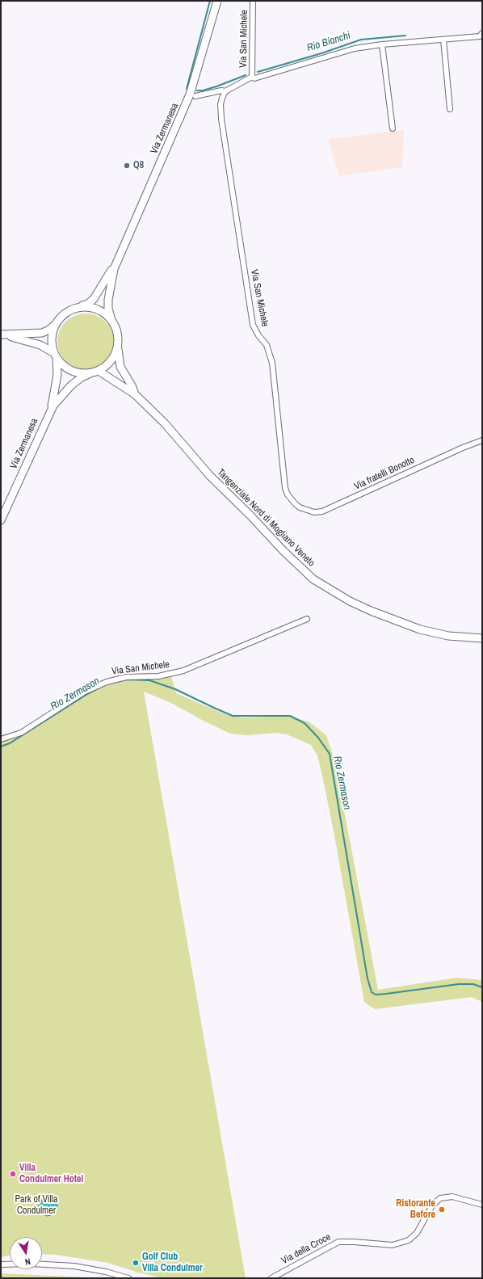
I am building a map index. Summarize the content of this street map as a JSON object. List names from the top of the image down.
{
  "streets": {
    "main road": ["Via Zermanesa", "Tangenziale Nord di Mogliano Veneto"],
    "street": ["Via San Michele", "Via fratelli Bonotto", "Via della Croce"]
  },
  "crossings": [
    ["Via San Michele", "Via fratelli Bonotto"],
    ["Via Zermanesa", "Tangenziale Nord di Mogliano Veneto"]
  ],
  "water": ["Rio Bianchi", "Rio Zermason"],
  "parks": ["Park of Villa Condulmer"],
  "places": [
    "Q8",
    "Villa Condulmer Hotel",
    "Ristorante Before",
    "Golf Club Villa Condulmer"
  ],
  "north": "bottom"
}
